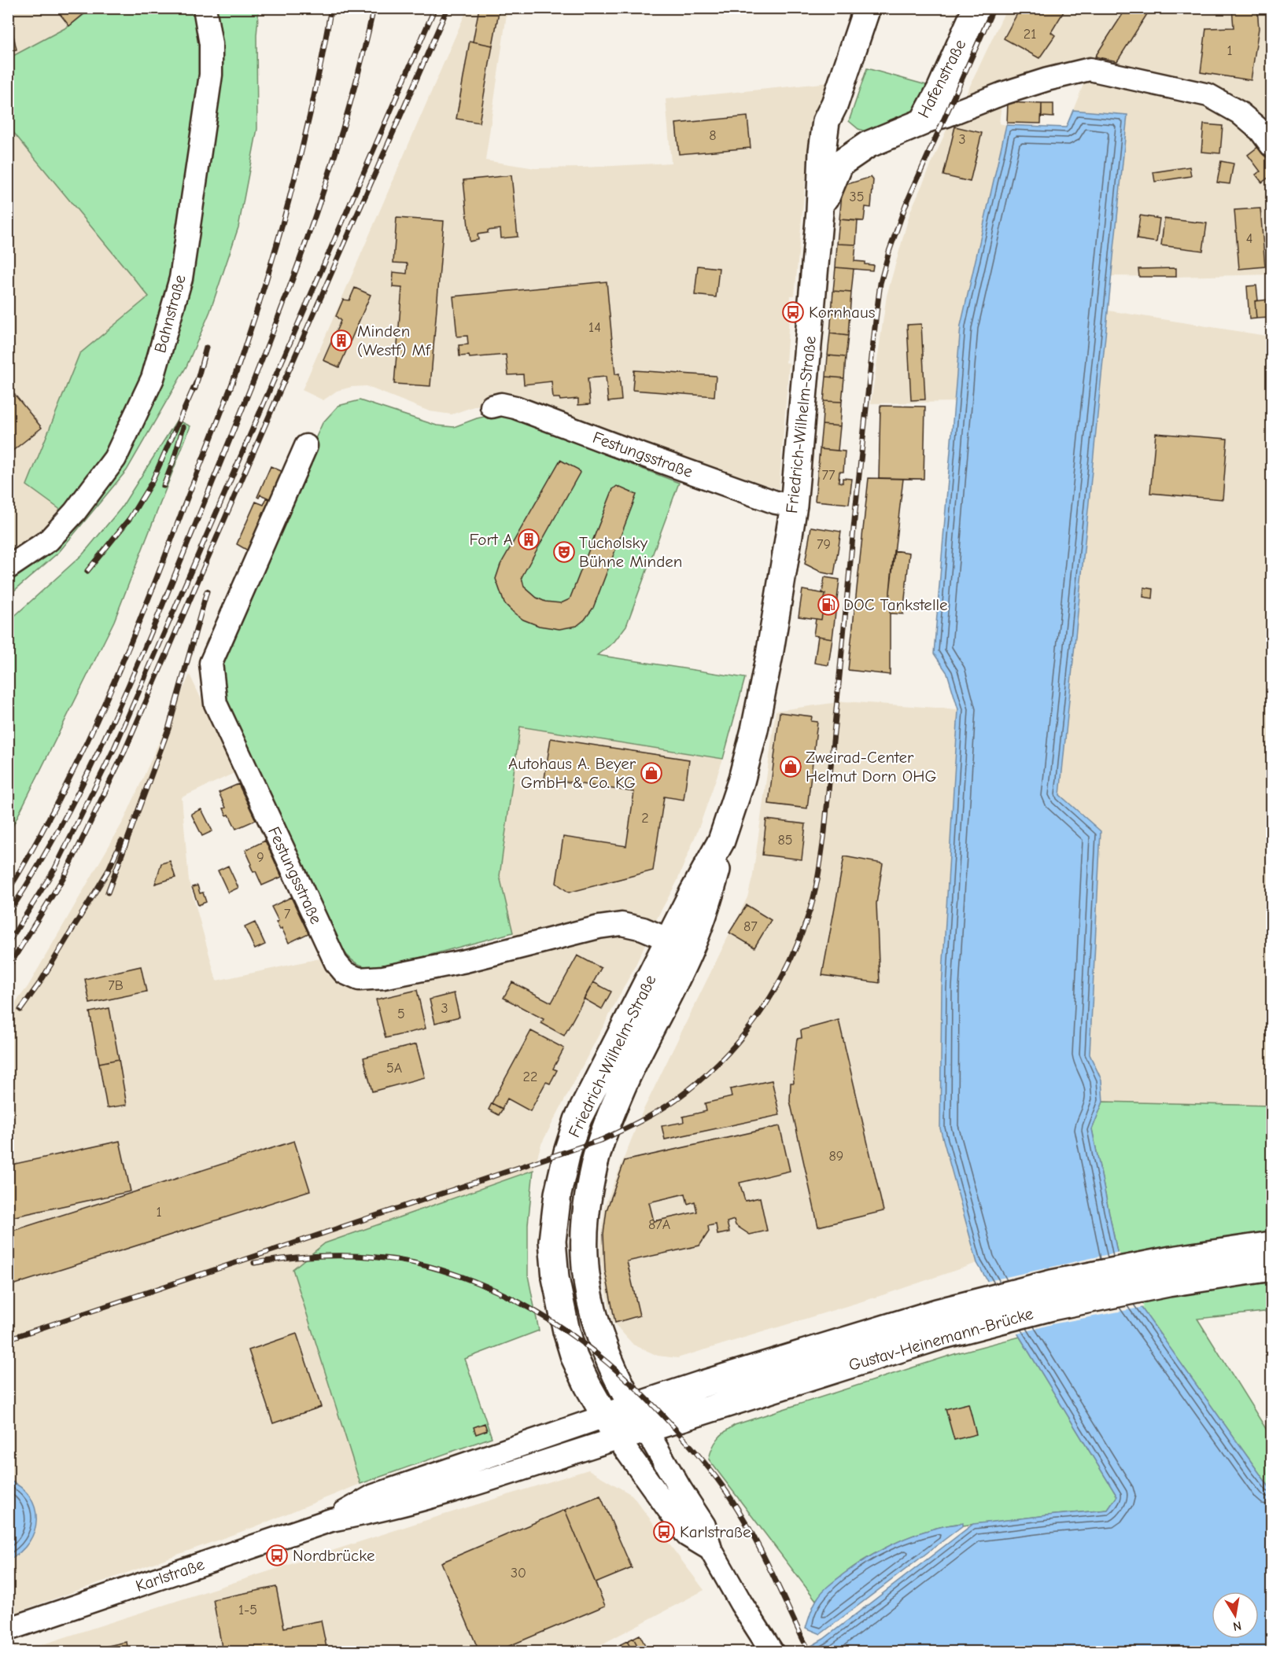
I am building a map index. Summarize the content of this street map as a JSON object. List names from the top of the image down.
{
  "streets": {
    "main road": [
      "Hafenstraße",
      "Friedrich-Wilhelm-Straße",
      "Gustav-Heinemann-Brücke",
      "Karlstraße"
    ],
    "street": ["Bahnstraße", "Festungsstraße"]
  },
  "crossings": [
    ["Hafenstraße", "Friedrich-Wilhelm-Straße"],
    ["Friedrich-Wilhelm-Straße", "Festungsstraße"],
    ["Friedrich-Wilhelm-Straße", "Gustav-Heinemann-Brücke"],
    ["Friedrich-Wilhelm-Straße", "Karlstraße"],
    ["Gustav-Heinemann-Brücke", "Karlstraße"]
  ],
  "places": {
    "bus stop": ["Kornhaus", "Karlstraße", "Nordbrücke"],
    "building": ["Minden (Westf) Mf", "Fort A"],
    "theatre": ["Tucholsky Bühne Minden"],
    "fuel station": ["DOC Tankstelle"],
    "shop": ["Zweirad-Center Helmut Dorn OHG", "Autohaus A. Beyer GmbH & Co. KG"]
  },
  "house_numbers": [
    "21",
    "1",
    "8",
    "3",
    "35",
    "4",
    "14",
    "77",
    "79",
    "2",
    "85",
    "9",
    "7",
    "87",
    "7B",
    "3",
    "5",
    "5A",
    "22",
    "89",
    "1",
    "87A",
    "30",
    "1-5"
  ],
  "north": "bottom"
}
